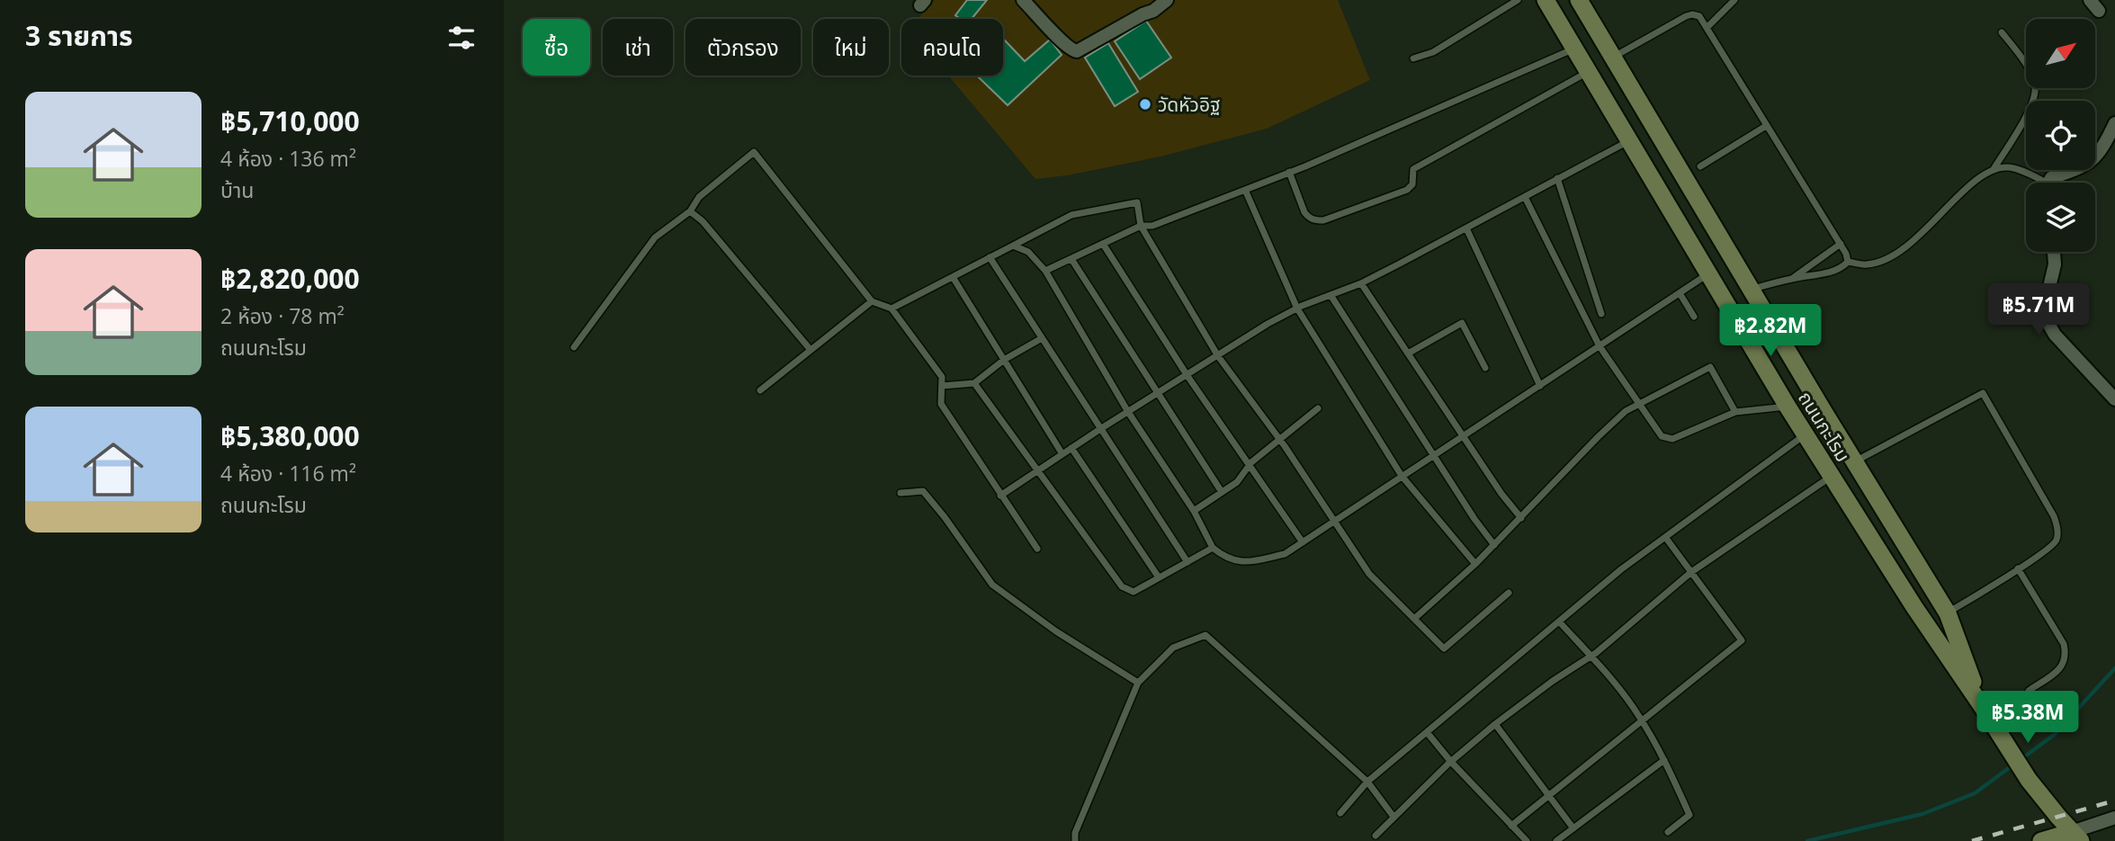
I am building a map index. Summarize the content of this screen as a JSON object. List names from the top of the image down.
{
  "streets": {
    "main road": ["ถนนกะโรม"]
  },
  "places": ["วัดหัวอิฐ"],
  "north": "top right",
  "page": {
    "heading": "3 รายการ",
    "chip": [
      "ซื้อ",
      "เช่า",
      "ตัวกรอง",
      "ใหม่",
      "คอนโด"
    ],
    "list": [
      {
        "name": "฿5,710,000",
        "note": "4 ห้อง · 136 m² · บ้าน"
      },
      {
        "name": "฿2,820,000",
        "note": "2 ห้อง · 78 m² · ถนนกะโรม"
      },
      {
        "name": "฿5,380,000",
        "note": "4 ห้อง · 116 m² · ถนนกะโรม"
      }
    ],
    "price": ["฿5.71M", "฿2.82M", "฿5.38M"]
  }
}
